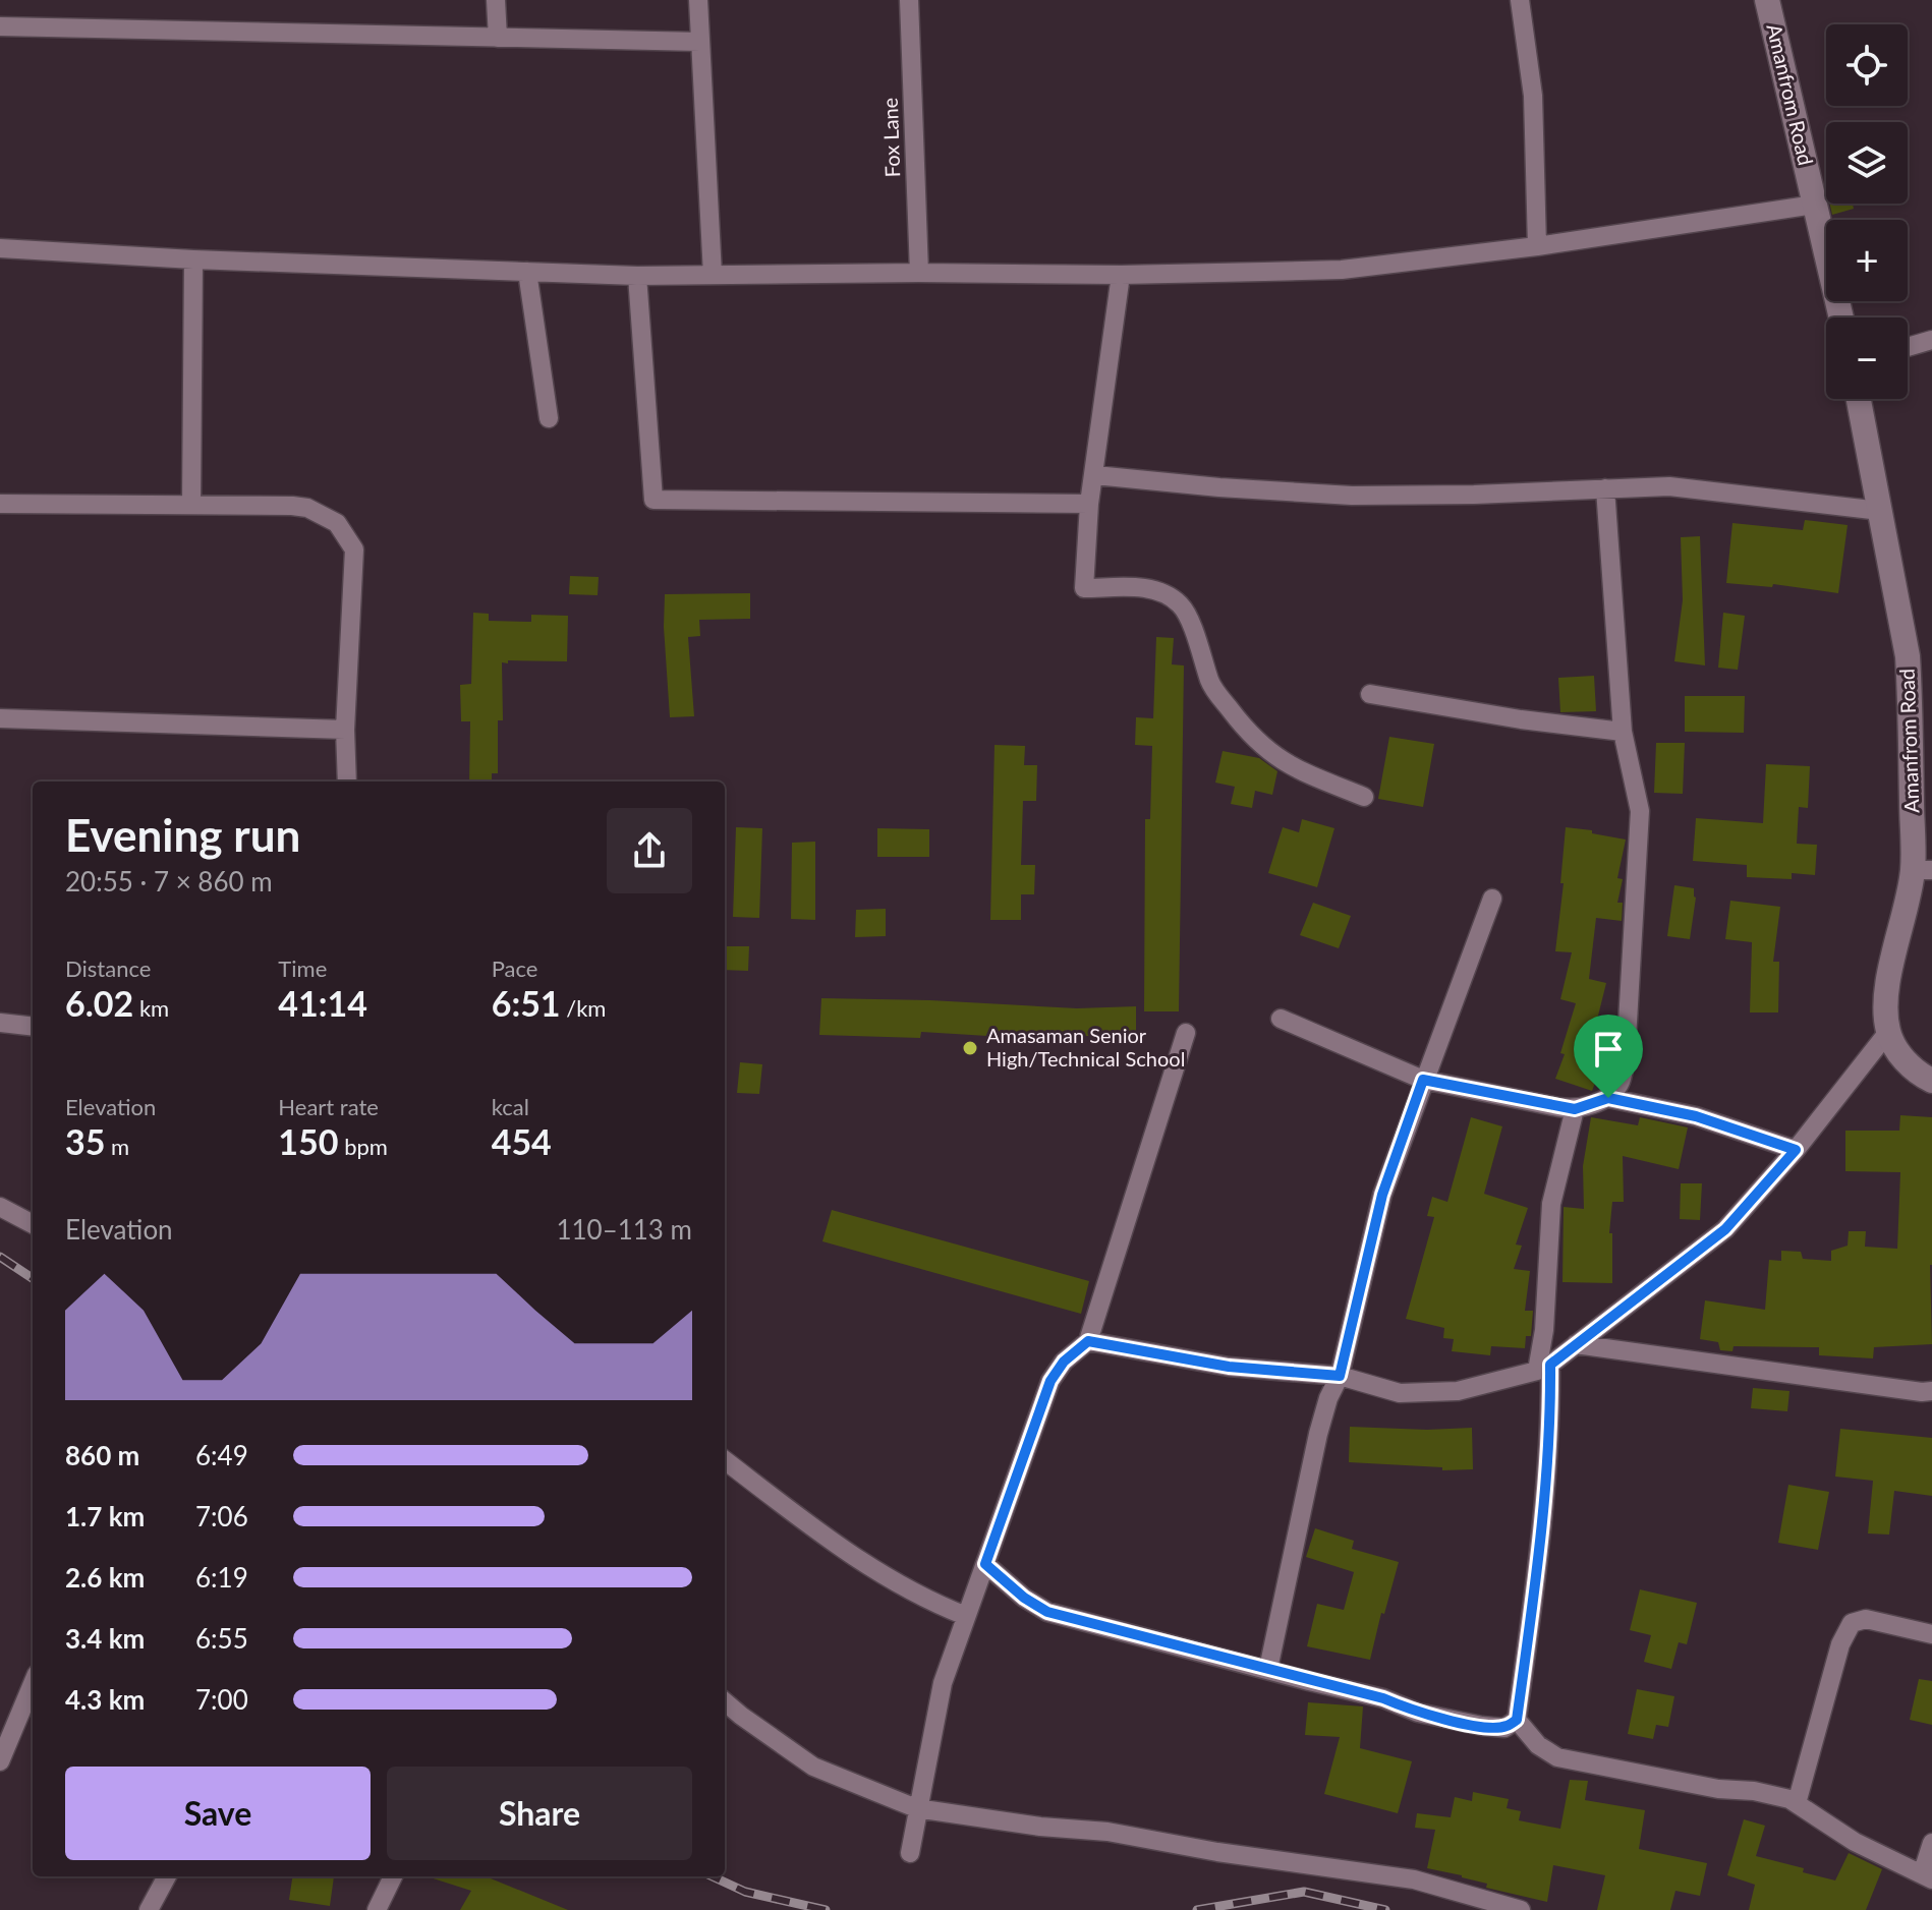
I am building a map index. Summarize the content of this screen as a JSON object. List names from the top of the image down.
{
  "streets": {
    "street": ["Amanfrom Road", "Fox Lane"]
  },
  "places": ["Amasaman Senior High/Technical School"],
  "page": {
    "map_buttons": ["+", "−"],
    "heading": ["Evening run", "20:55 · 7 × 860 m"],
    "stats": [
      ["Distance", "6.02 km"],
      ["Time", "41:14"],
      ["Pace", "6:51 /km"],
      ["Elevation", "35 m"],
      ["Heart rate", "150 bpm"],
      ["kcal", "454"]
    ],
    "chart": ["Elevation", "110–113 m"],
    "list": [
      {
        "name": "860 m",
        "note": "6:49"
      },
      {
        "name": "1.7 km",
        "note": "7:06"
      },
      {
        "name": "2.6 km",
        "note": "6:19"
      },
      {
        "name": "3.4 km",
        "note": "6:55"
      },
      {
        "name": "4.3 km",
        "note": "7:00"
      }
    ],
    "buttons": ["Save", "Share"]
  }
}
